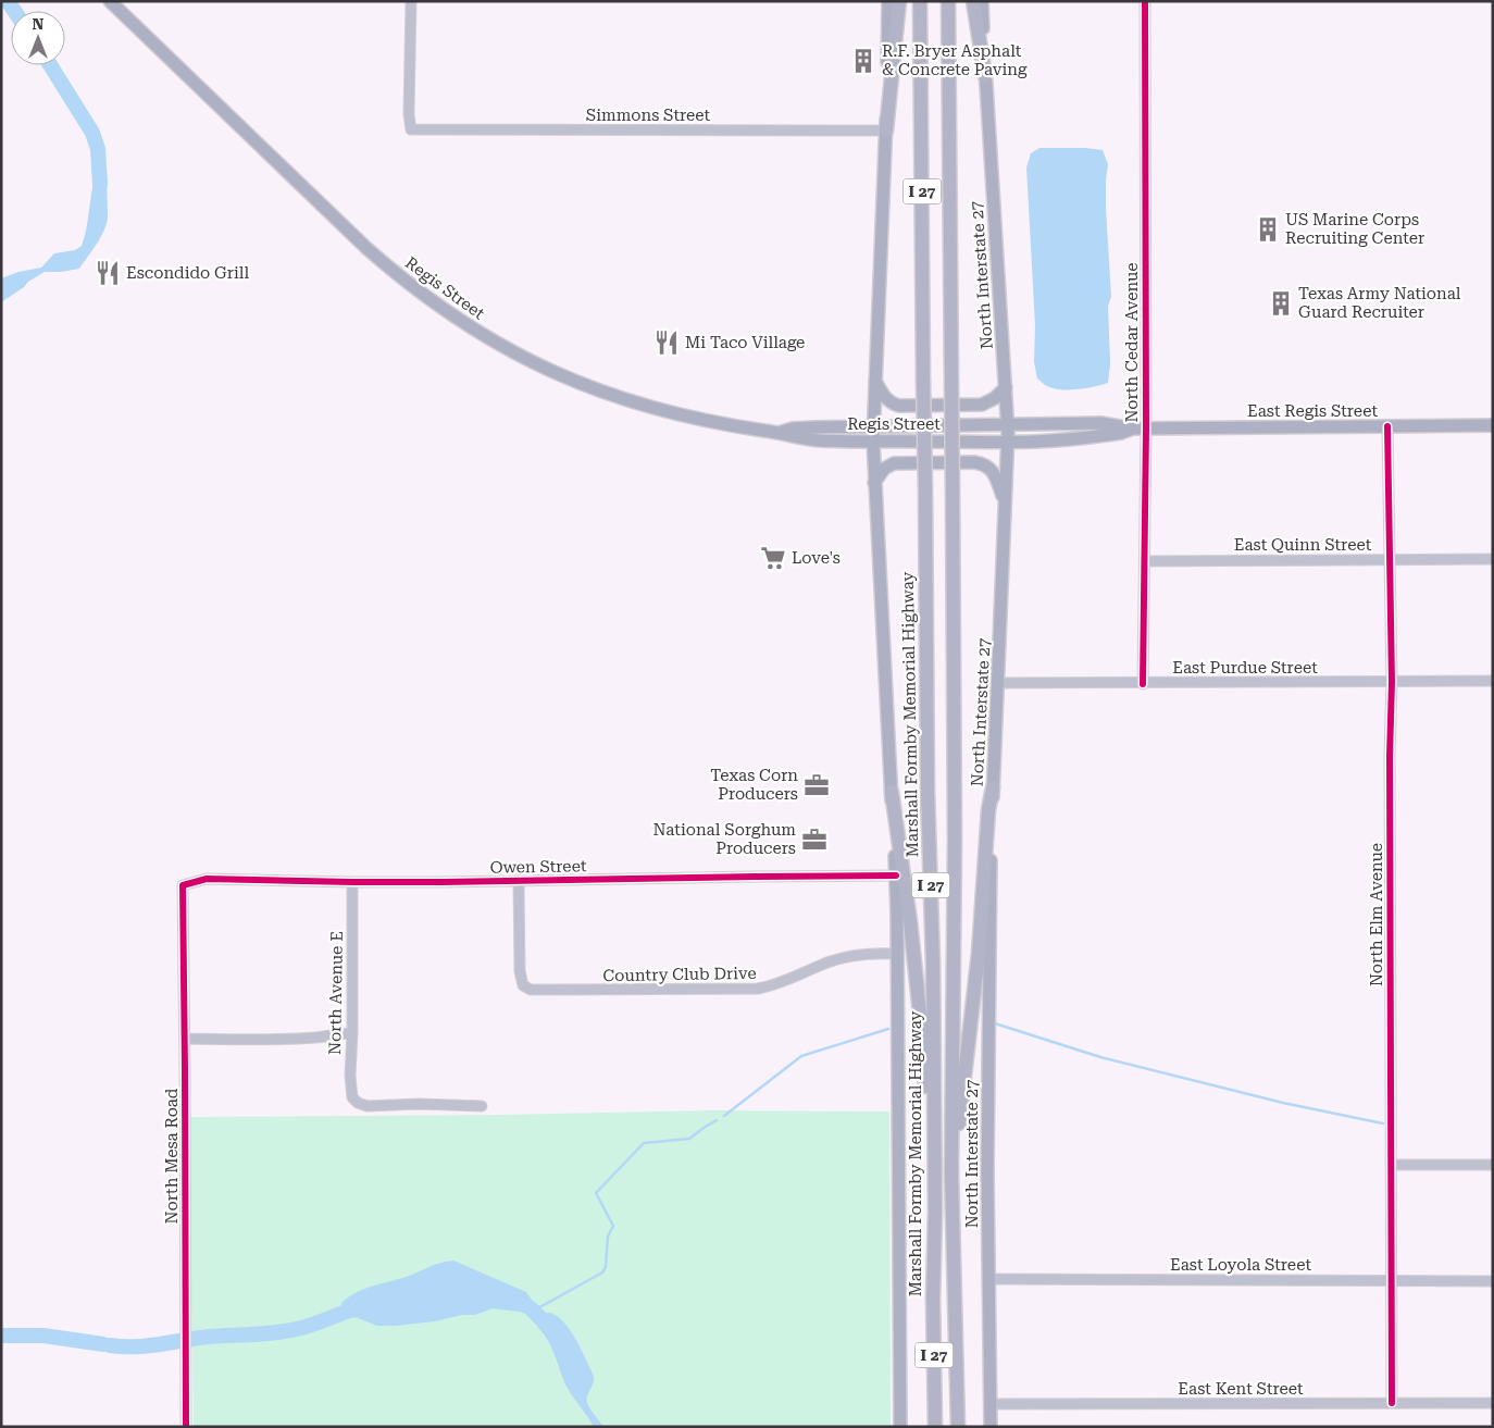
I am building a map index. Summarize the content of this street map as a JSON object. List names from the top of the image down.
{
  "streets": {
    "highway": ["I 27", "Marshall Formby Memorial Highway"],
    "main road": ["North Interstate 27", "Regis Street", "East Regis Street"],
    "street": [
      "Simmons Street",
      "North Cedar Avenue",
      "East Quinn Street",
      "East Purdue Street",
      "Owen Street",
      "North Elm Avenue",
      "Country Club Drive",
      "North Avenue E",
      "North Mesa Road",
      "East Loyola Street",
      "East Kent Street"
    ]
  },
  "crossings": [
    ["North Interstate 27", "Regis Street"],
    ["North Interstate 27", "East Regis Street"],
    ["North Interstate 27", "East Purdue Street"],
    ["North Interstate 27", "East Loyola Street"],
    ["North Interstate 27", "East Kent Street"],
    ["Regis Street", "East Regis Street"],
    ["North Cedar Avenue", "East Regis Street"],
    ["North Cedar Avenue", "East Quinn Street"],
    ["North Cedar Avenue", "East Purdue Street"],
    ["East Regis Street", "North Elm Avenue"],
    ["East Quinn Street", "North Elm Avenue"],
    ["East Purdue Street", "North Elm Avenue"],
    ["Owen Street", "Country Club Drive"],
    ["Owen Street", "North Avenue E"],
    ["Owen Street", "North Mesa Road"],
    ["North Elm Avenue", "East Loyola Street"],
    ["North Elm Avenue", "East Kent Street"]
  ],
  "places": {
    "building": ["R.F. Bryer Asphalt & Concrete Paving", "US Marine Corps Recruiting Center", "Texas Army National Guard Recruiter"],
    "restaurant": ["Escondido Grill", "Mi Taco Village"],
    "supermarket": ["Love's"],
    "office": ["Texas Corn Producers", "National Sorghum Producers"]
  },
  "north": "top"
}
